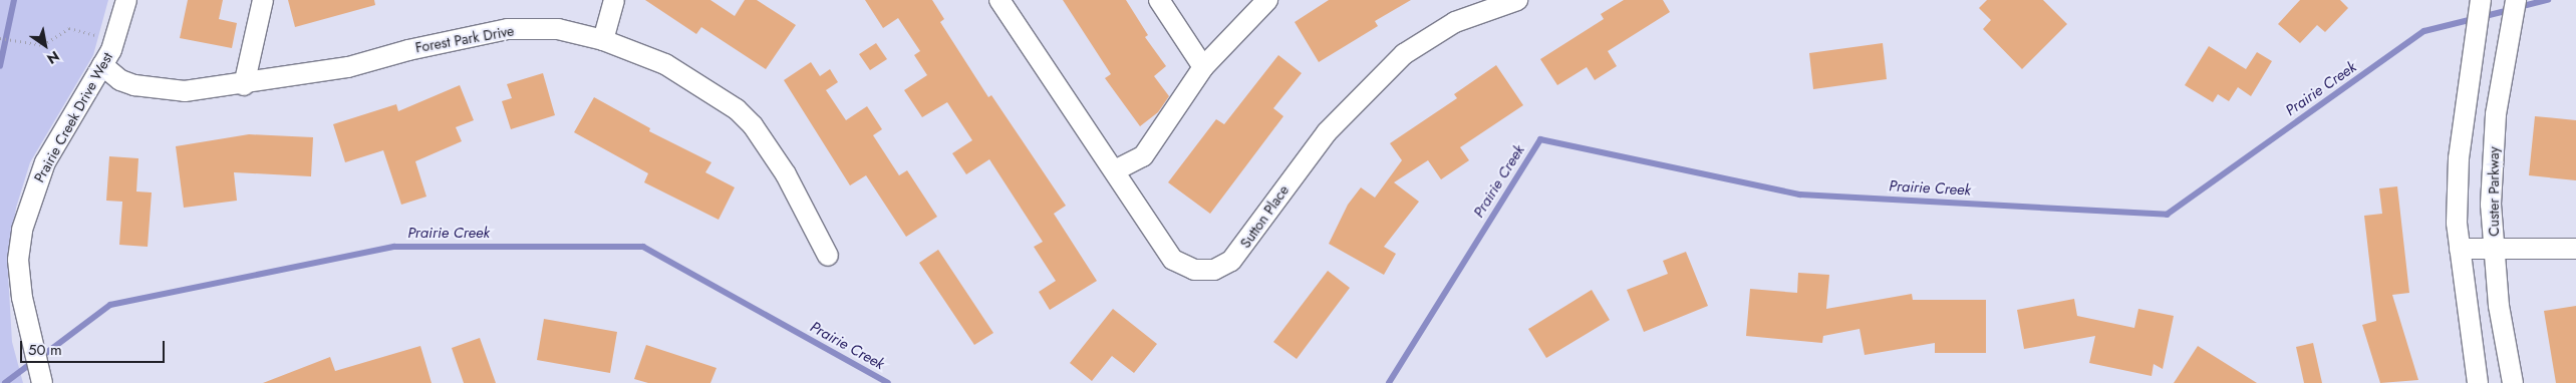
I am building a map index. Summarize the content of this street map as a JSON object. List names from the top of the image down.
{
  "streets": {
    "street": [
      "Forest Park Drive",
      "Prairie Creek Drive West",
      "Custer Parkway",
      "Sutton Place"
    ]
  },
  "crossings": [
    ["Forest Park Drive", "Prairie Creek Drive West"]
  ],
  "water": ["Prairie Creek"],
  "scale_bar": "50 m",
  "north": "bottom right"
}
